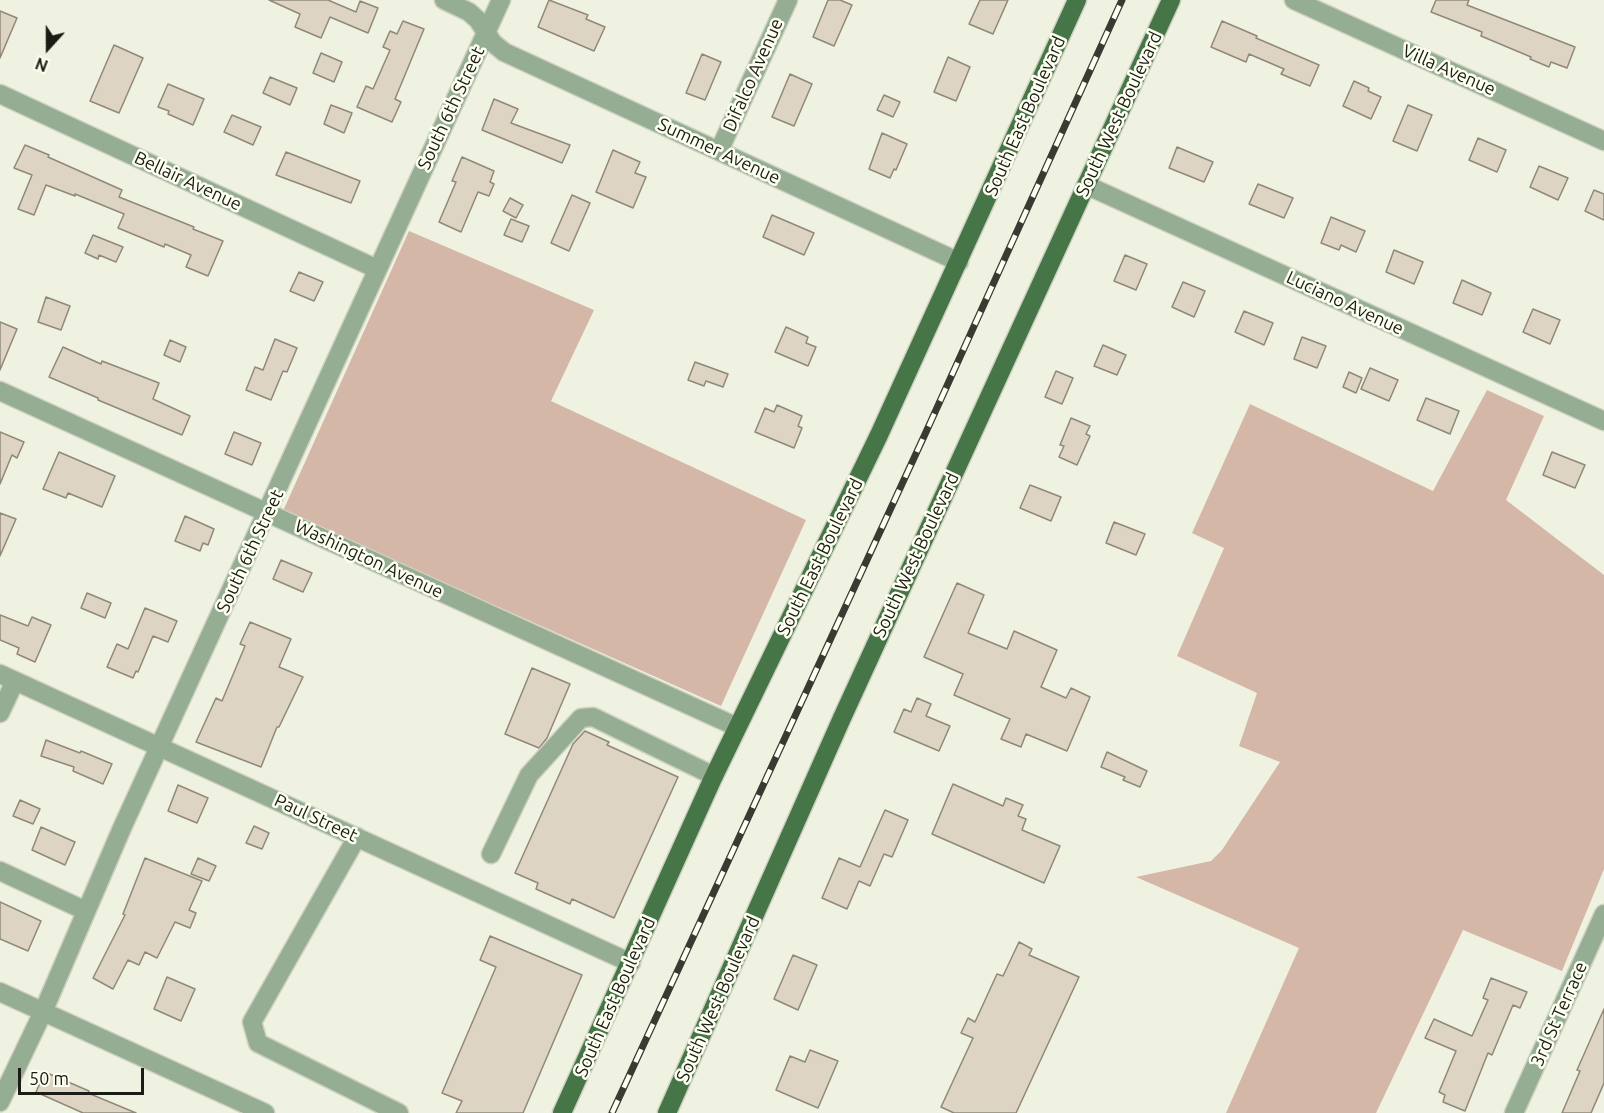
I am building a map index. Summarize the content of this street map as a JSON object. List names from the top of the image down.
{
  "streets": {
    "main road": ["South West Boulevard", "South East Boulevard"],
    "street": [
      "Villa Avenue",
      "Difalco Avenue",
      "South 6th Street",
      "Summer Avenue",
      "Bellair Avenue",
      "Luciano Avenue",
      "Washington Avenue",
      "Paul Street",
      "3rd St Terrace"
    ]
  },
  "crossings": [
    ["Difalco Avenue", "Summer Avenue"],
    ["South 6th Street", "Summer Avenue"],
    ["South 6th Street", "Bellair Avenue"],
    ["South 6th Street", "Washington Avenue"],
    ["South 6th Street", "Paul Street"],
    ["South West Boulevard", "Luciano Avenue"],
    ["South East Boulevard", "Summer Avenue"],
    ["South East Boulevard", "Washington Avenue"],
    ["South East Boulevard", "Paul Street"]
  ],
  "scale_bar": "50 m",
  "north": "bottom"
}
